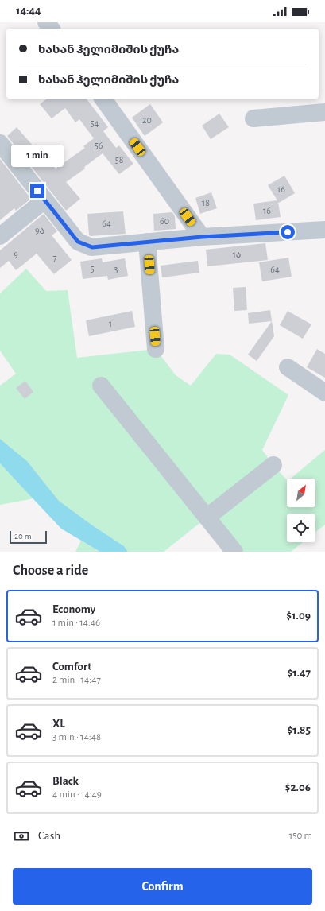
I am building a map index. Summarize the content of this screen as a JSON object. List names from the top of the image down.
{
  "house_numbers": [
    "20",
    "54",
    "56",
    "58",
    "16",
    "18",
    "16",
    "60",
    "64",
    "9ა",
    "9",
    "1ა",
    "7",
    "5",
    "3",
    "64",
    "1"
  ],
  "scale_bar": "20 m",
  "north": "top right",
  "page": {
    "status": "14:44",
    "banner": ["ხასან ჰელიმიშის ქუჩა", "ხასან ჰელიმიშის ქუჩა"],
    "bubble": "1 min",
    "scale": "20 m",
    "heading": "Choose a ride",
    "list": [
      {
        "name": "Economy",
        "note": "1 min · 14:46",
        "value": "$1.09"
      },
      {
        "name": "Comfort",
        "note": "2 min · 14:47",
        "value": "$1.47"
      },
      {
        "name": "XL",
        "note": "3 min · 14:48",
        "value": "$1.85"
      },
      {
        "name": "Black",
        "note": "4 min · 14:49",
        "value": "$2.06"
      }
    ],
    "pay": ["Cash", "150 m"],
    "buttons": "Confirm"
  }
}
